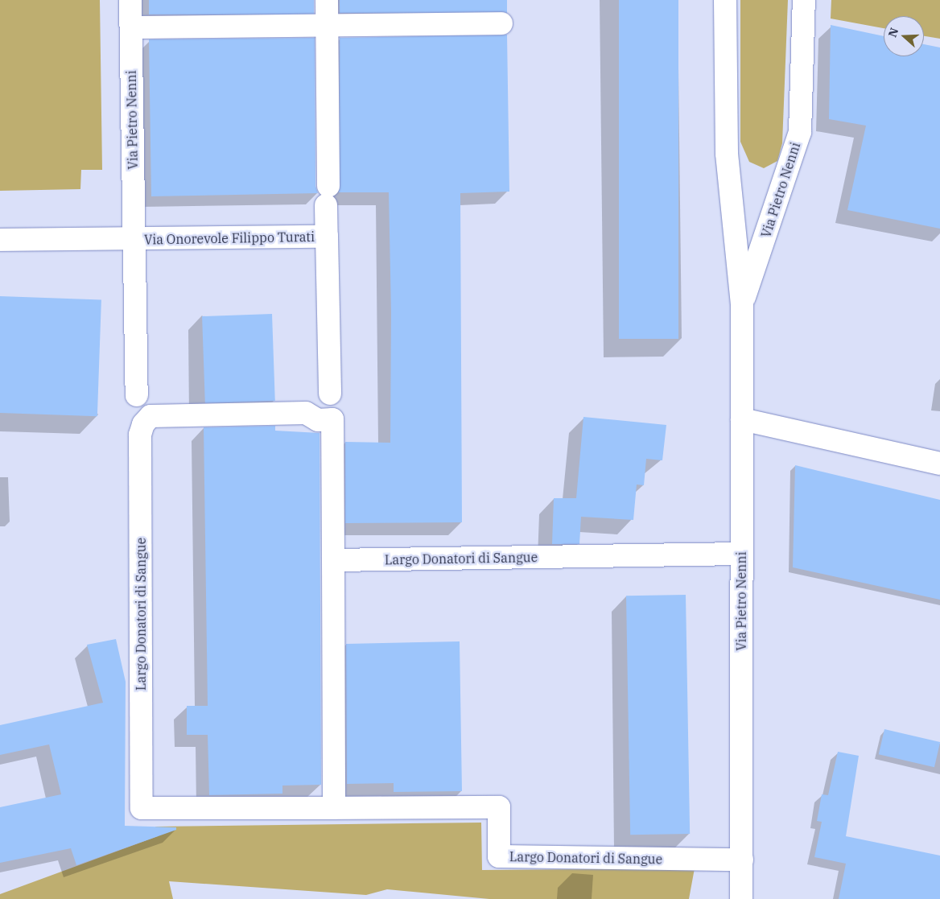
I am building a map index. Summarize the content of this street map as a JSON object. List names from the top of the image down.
{
  "streets": {
    "street": ["Via Pietro Nenni", "Via Onorevole Filippo Turati", "Largo Donatori di Sangue"]
  },
  "crossings": [
    ["Via Pietro Nenni", "Via Onorevole Filippo Turati"],
    ["Via Pietro Nenni", "Largo Donatori di Sangue"]
  ],
  "north": "left"
}
